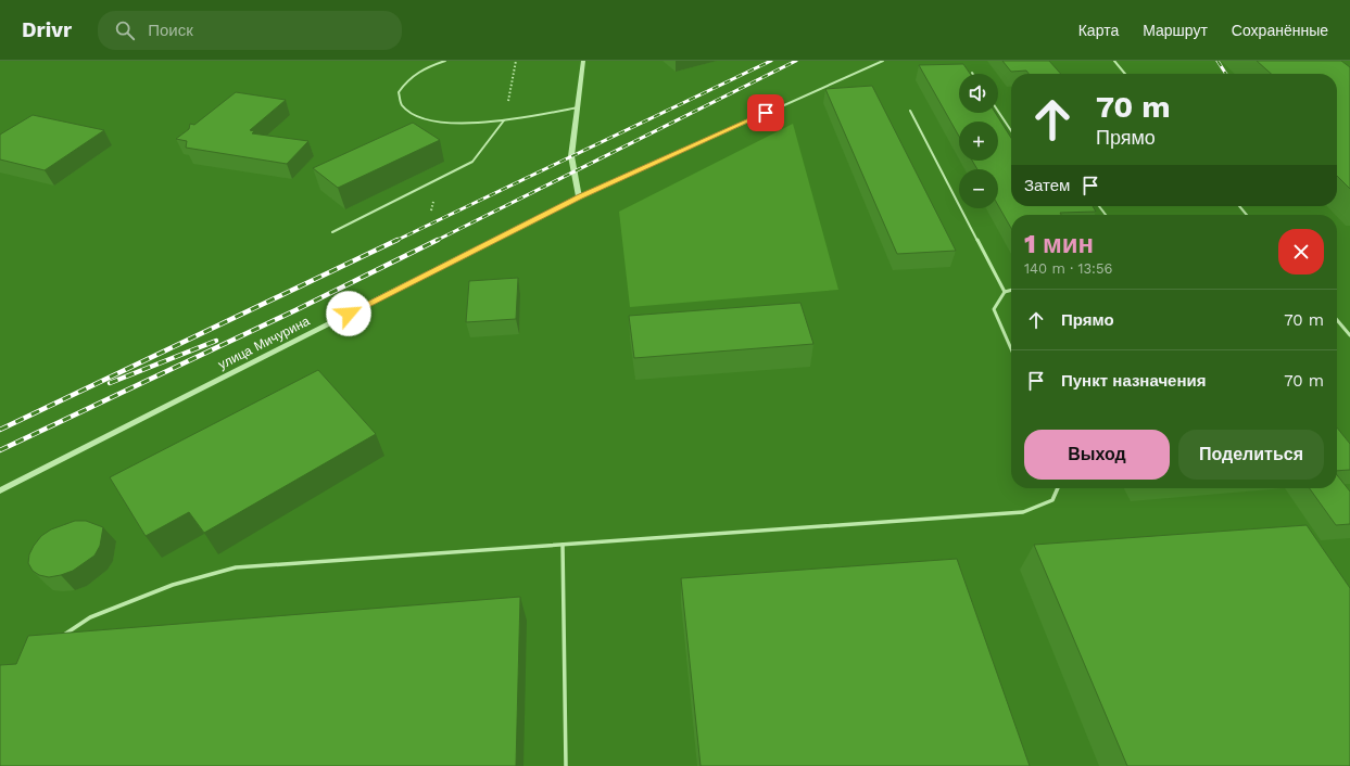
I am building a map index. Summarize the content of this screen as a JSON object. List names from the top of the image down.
{
  "streets": {
    "street": ["улица Мичурина"]
  },
  "page": {
    "header": "Drivr",
    "search": "Поиск",
    "nav": ["Карта", "Маршрут", "Сохранённые"],
    "map_buttons": ["+", "−"],
    "turn": ["70 m", "Прямо"],
    "then": "Затем",
    "heading": ["1 мин", "140 m · 13:56"],
    "list": [
      {
        "name": "Прямо",
        "value": "70 m"
      },
      {
        "name": "Пункт назначения",
        "value": "70 m"
      }
    ],
    "buttons": ["Выход", "Поделиться"]
  }
}
